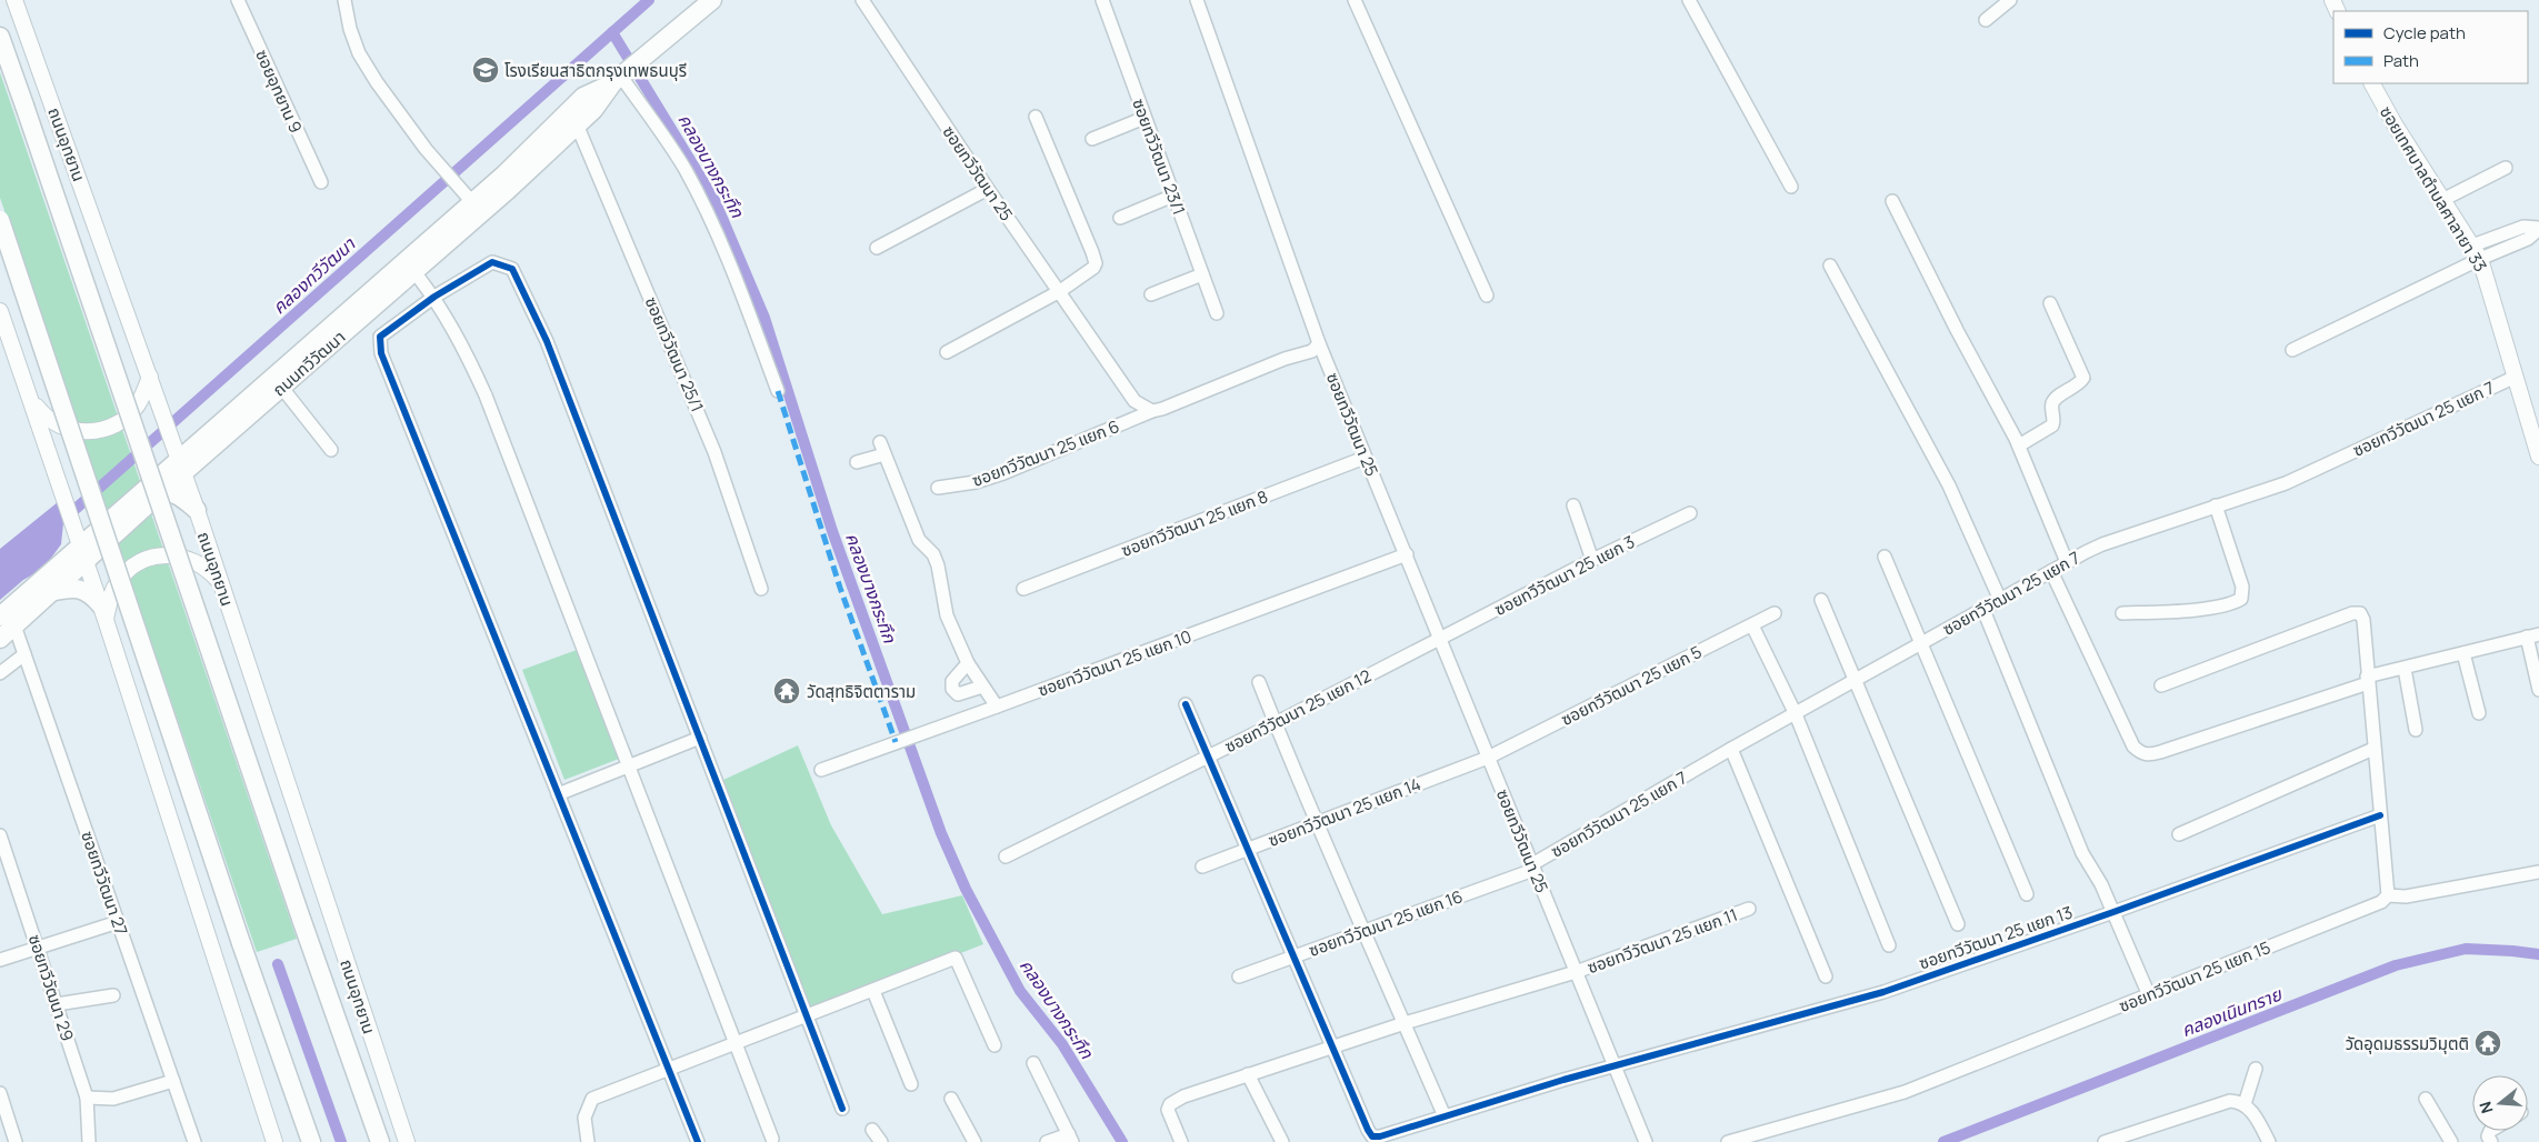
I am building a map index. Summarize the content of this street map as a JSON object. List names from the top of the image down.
{
  "streets": {
    "main road": ["ถนนอุทยาน", "ถนนทวีวัฒนา"],
    "street": [
      "ซอยอุทยาน 9",
      "ซอยทวีวัฒนา 23/1",
      "ซอยทวีวัฒนา 25",
      "ซอยเทศบาลตำบลศาลายา 33",
      "ซอยทวีวัฒนา 25/1",
      "ซอยทวีวัฒนา 25 แยก 7",
      "ซอยทวีวัฒนา 25 แยก 6",
      "ซอยทวีวัฒนา 25 แยก 8",
      "ซอยทวีวัฒนา 25 แยก 3",
      "ซอยทวีวัฒนา 25 แยก 10",
      "ซอยทวีวัฒนา 25 แยก 5",
      "ซอยทวีวัฒนา 25 แยก 12",
      "ซอยทวีวัฒนา 25 แยก 14",
      "ซอยทวีวัฒนา 27",
      "ซอยทวีวัฒนา 25 แยก 16",
      "ซอยทวีวัฒนา 25 แยก 13",
      "ซอยทวีวัฒนา 25 แยก 11",
      "ซอยทวีวัฒนา 25 แยก 15",
      "ซอยทวีวัฒนา 29"
    ]
  },
  "crossings": [
    ["ถนนอุทยาน", "ถนนทวีวัฒนา"],
    ["ซอยทวีวัฒนา 25", "ซอยทวีวัฒนา 25 แยก 7"],
    ["ซอยทวีวัฒนา 25", "ซอยทวีวัฒนา 25 แยก 6"],
    ["ซอยทวีวัฒนา 25", "ซอยทวีวัฒนา 25 แยก 8"],
    ["ซอยทวีวัฒนา 25", "ซอยทวีวัฒนา 25 แยก 3"],
    ["ซอยทวีวัฒนา 25", "ซอยทวีวัฒนา 25 แยก 10"],
    ["ซอยทวีวัฒนา 25", "ซอยทวีวัฒนา 25 แยก 5"],
    ["ซอยทวีวัฒนา 25", "ซอยทวีวัฒนา 25 แยก 12"],
    ["ซอยทวีวัฒนา 25", "ซอยทวีวัฒนา 25 แยก 14"],
    ["ซอยทวีวัฒนา 25", "ซอยทวีวัฒนา 25 แยก 16"],
    ["ซอยทวีวัฒนา 25", "ซอยทวีวัฒนา 25 แยก 13"],
    ["ซอยทวีวัฒนา 25", "ซอยทวีวัฒนา 25 แยก 11"],
    ["ซอยเทศบาลตำบลศาลายา 33", "ซอยทวีวัฒนา 25 แยก 7"],
    ["ซอยทวีวัฒนา 25/1", "ถนนทวีวัฒนา"],
    ["ถนนทวีวัฒนา", "ซอยทวีวัฒนา 27"],
    ["ซอยทวีวัฒนา 25 แยก 7", "ซอยทวีวัฒนา 25 แยก 16"],
    ["ซอยทวีวัฒนา 25 แยก 3", "ซอยทวีวัฒนา 25 แยก 12"],
    ["ซอยทวีวัฒนา 25 แยก 5", "ซอยทวีวัฒนา 25 แยก 14"],
    ["ซอยทวีวัฒนา 25 แยก 13", "ซอยทวีวัฒนา 25 แยก 11"]
  ],
  "water": ["คลองบางกระทึก", "คลองทวีวัฒนา", "คลองเนินทราย"],
  "places": {
    "school or university": ["โรงเรียนสาธิตกรุงเทพธนบุรี"],
    "temple": ["วัดสุทธิจิตตาราม", "วัดอุดมธรรมวิมุตติ"]
  },
  "legend": ["Cycle path", "Path"],
  "north": "left"
}
